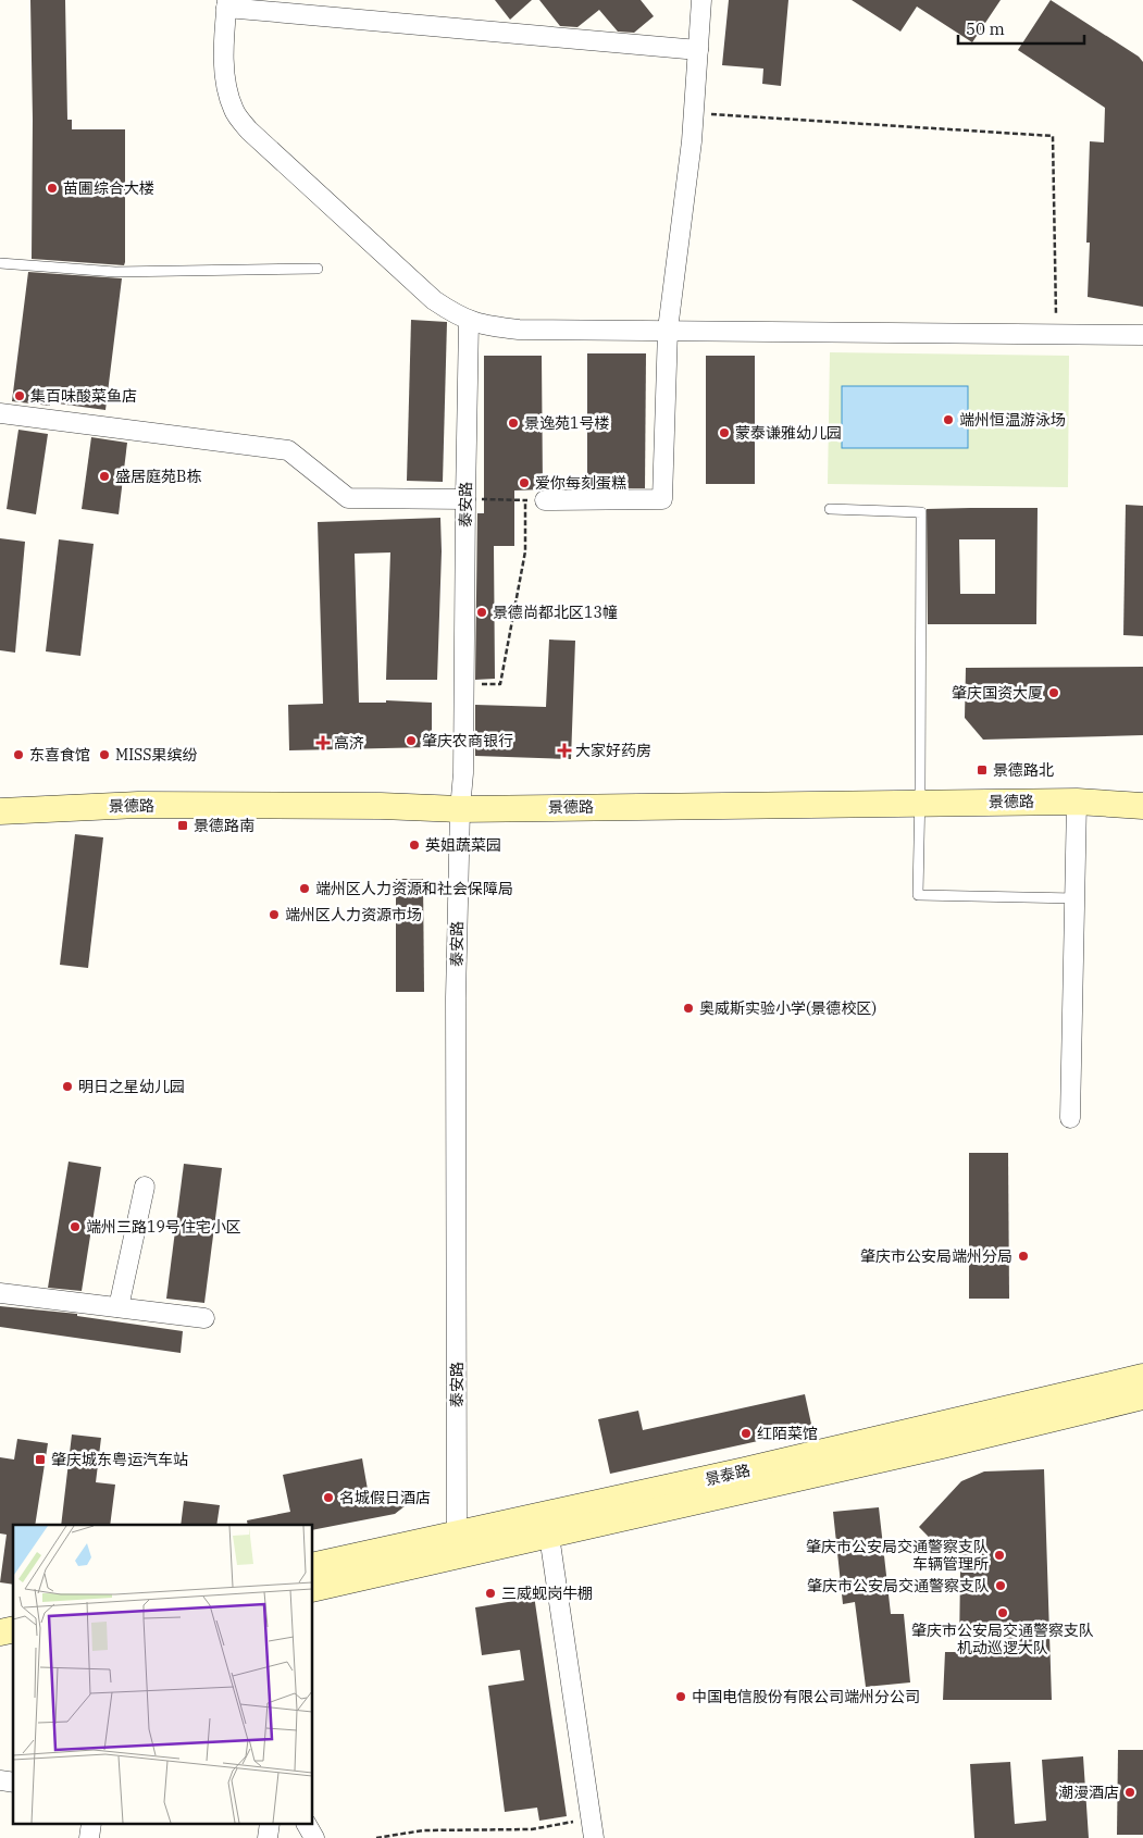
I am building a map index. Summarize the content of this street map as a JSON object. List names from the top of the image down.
{
  "streets": {
    "street": ["泰安路", "景德路", "景泰路"]
  },
  "crossings": [
    ["泰安路", "景德路"],
    ["泰安路", "景泰路"]
  ],
  "places": {
    "other": [
      "苗圃综合大楼",
      "集百味酸菜鱼店",
      "端州恒温游泳场",
      "景逸苑1号楼",
      "蒙泰谦雅幼儿园",
      "盛居庭苑B栋",
      "爱你每刻蛋糕",
      "景德尚都北区13幢",
      "肇庆国资大厦",
      "肇庆农商银行",
      "东喜食馆",
      "MISS果缤纷",
      "英姐蔬菜园",
      "端州区人力资源和社会保障局",
      "端州区人力资源市场",
      "奥威斯实验小学(景德校区)",
      "明日之星幼儿园",
      "端州三路19号住宅小区",
      "肇庆市公安局端州分局",
      "红陌菜馆",
      "名城假日酒店",
      "肇庆市公安局交通警察支队 车辆管理所",
      "肇庆市公安局交通警察支队",
      "三威蚬岗牛棚",
      "肇庆市公安局交通警察支队 机动巡逻大队",
      "中国电信股份有限公司端州分公司",
      "潮漫酒店"
    ],
    "health": ["高济", "大家好药房"],
    "transit": ["景德路北", "景德路南", "肇庆城东粤运汽车站"]
  },
  "scale_bar": "50 m"
}
